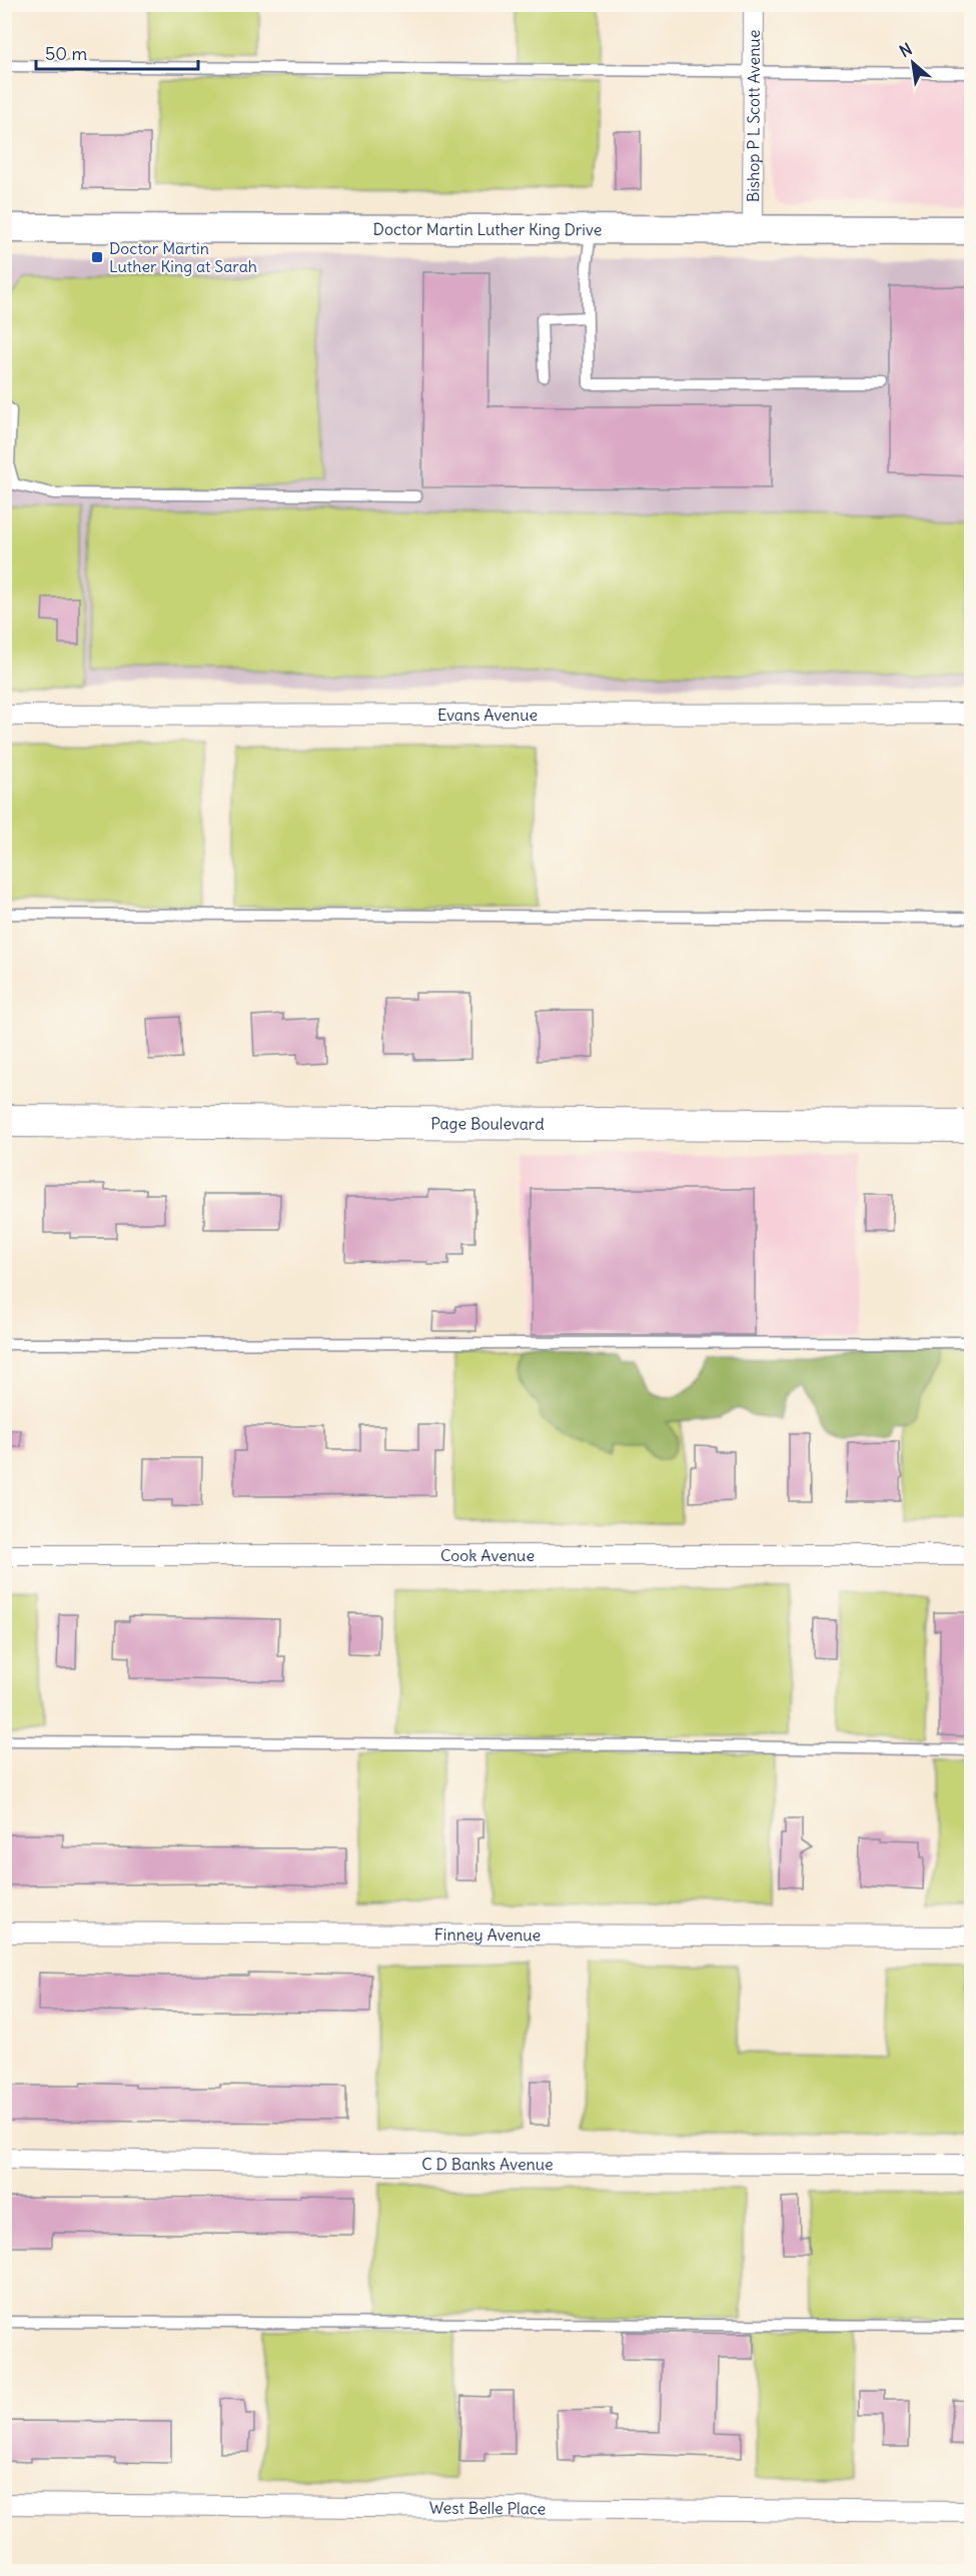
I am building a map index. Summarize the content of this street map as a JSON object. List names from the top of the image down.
{
  "streets": {
    "main road": ["Doctor Martin Luther King Drive", "Page Boulevard"],
    "street": [
      "Bishop P L Scott Avenue",
      "Evans Avenue",
      "Cook Avenue",
      "Finney Avenue",
      "C D Banks Avenue",
      "West Belle Place"
    ]
  },
  "crossings": [
    ["Bishop P L Scott Avenue", "Doctor Martin Luther King Drive"]
  ],
  "places": {
    "transit": ["Doctor Martin Luther King at Sarah"]
  },
  "scale_bar": "50 m",
  "north": "top left"
}
